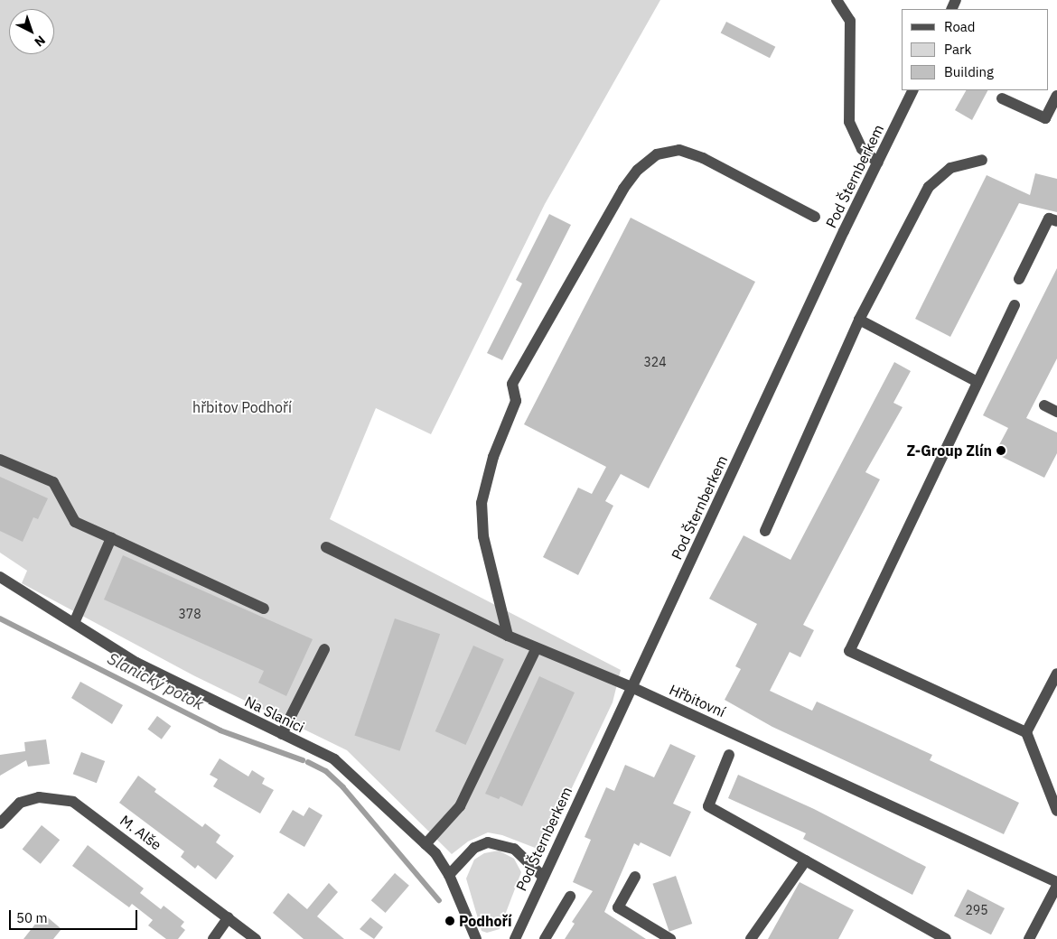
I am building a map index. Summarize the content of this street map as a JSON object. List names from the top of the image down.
{
  "streets": {
    "street": [
      "Pod Šternberkem",
      "Hřbitovní",
      "Na Slanici",
      "M. Alše"
    ]
  },
  "crossings": [
    ["Pod Šternberkem", "Hřbitovní"]
  ],
  "water": ["Slanický potok"],
  "parks": ["hřbitov Podhoří"],
  "places": ["Z-Group Zlín", "Podhoří"],
  "house_numbers": ["324", "378", "295"],
  "legend": ["Road", "Park", "Building"],
  "scale_bar": "50 m",
  "north": "bottom right"
}
